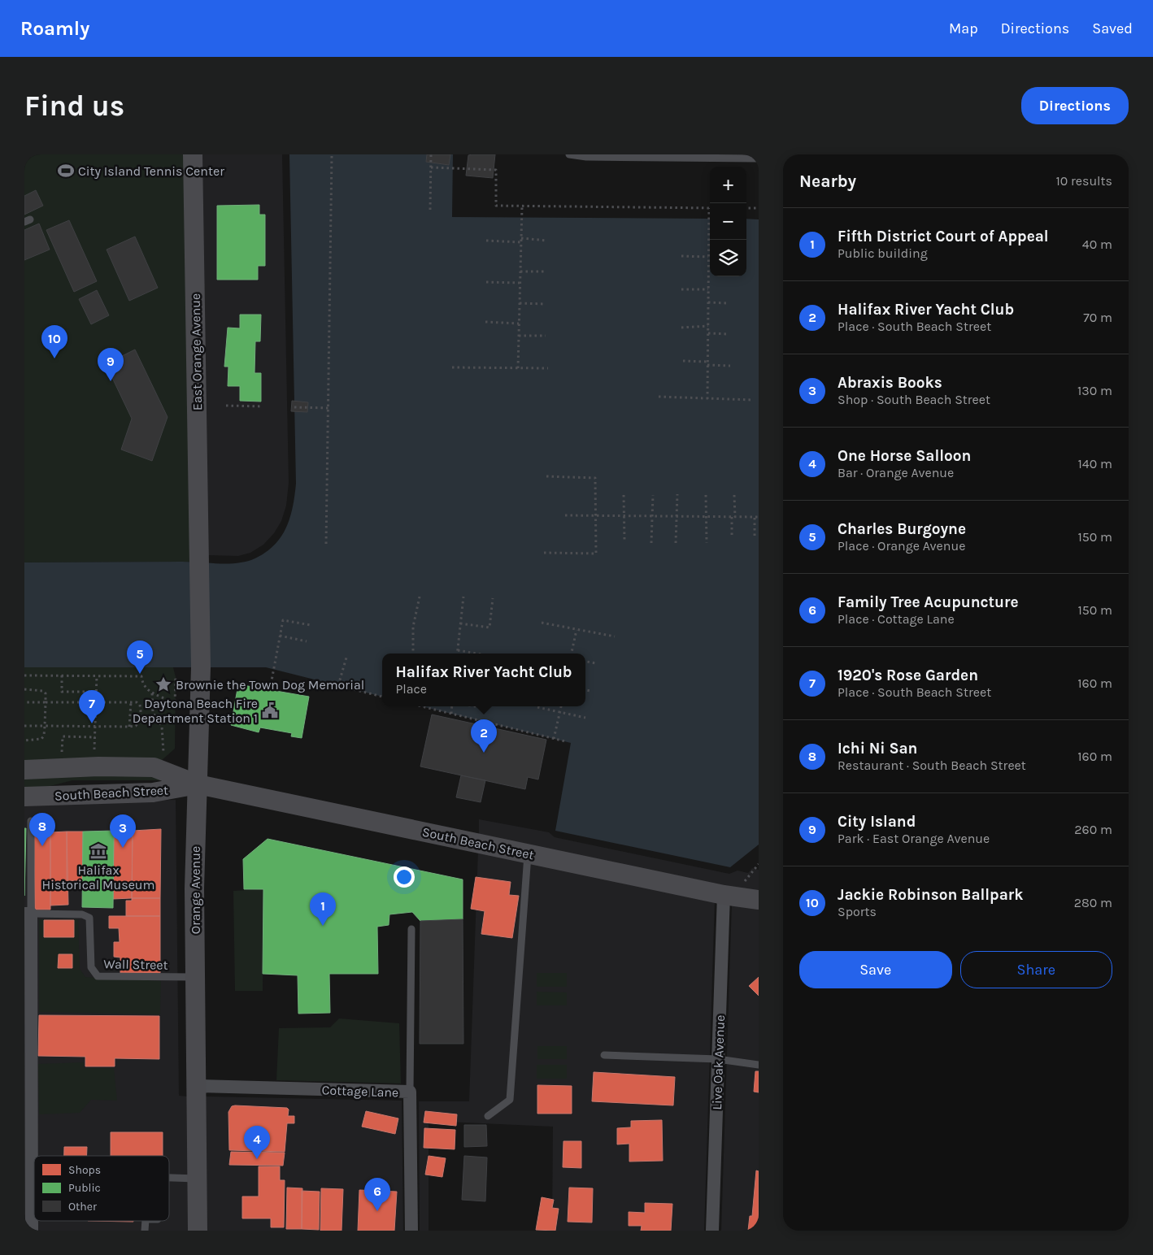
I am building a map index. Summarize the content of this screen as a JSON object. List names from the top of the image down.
{
  "streets": {
    "street": [
      "East Orange Avenue",
      "South Beach Street",
      "Orange Avenue",
      "Live Oak Avenue",
      "Cottage Lane"
    ],
    "lane": ["Wall Street"]
  },
  "crossings": [
    ["East Orange Avenue", "Orange Avenue"],
    ["South Beach Street", "Orange Avenue"],
    ["South Beach Street", "Live Oak Avenue"],
    ["Orange Avenue", "Wall Street"],
    ["Orange Avenue", "Cottage Lane"]
  ],
  "places": {
    "sports": ["City Island Tennis Center"],
    "place": ["Brownie the Town Dog Memorial"],
    "public building": ["Daytona Beach Fire Department Station 1"],
    "museum": ["Halifax Historical Museum"]
  },
  "legend": ["Shops", "Public", "Other"],
  "page": {
    "header": "Roamly",
    "nav": ["Map", "Directions", "Saved"],
    "buttons": [
      "Directions",
      ["Save", "Share"]
    ],
    "title": "Find us",
    "heading": ["Nearby", "10 results"],
    "map_buttons": ["+", "−"],
    "list": [
      {
        "mark": "1",
        "name": "Fifth District Court of Appeal",
        "note": "Public building",
        "value": "40 m"
      },
      {
        "mark": "2",
        "name": "Halifax River Yacht Club",
        "note": "Place · South Beach Street",
        "value": "70 m"
      },
      {
        "mark": "3",
        "name": "Abraxis Books",
        "note": "Shop · South Beach Street",
        "value": "130 m"
      },
      {
        "mark": "4",
        "name": "One Horse Salloon",
        "note": "Bar · Orange Avenue",
        "value": "140 m"
      },
      {
        "mark": "5",
        "name": "Charles Burgoyne",
        "note": "Place · Orange Avenue",
        "value": "150 m"
      },
      {
        "mark": "6",
        "name": "Family Tree Acupuncture",
        "note": "Place · Cottage Lane",
        "value": "150 m"
      },
      {
        "mark": "7",
        "name": "1920's Rose Garden",
        "note": "Place · South Beach Street",
        "value": "160 m"
      },
      {
        "mark": "8",
        "name": "Ichi Ni San",
        "note": "Restaurant · South Beach Street",
        "value": "160 m"
      },
      {
        "mark": "9",
        "name": "City Island",
        "note": "Park · East Orange Avenue",
        "value": "260 m"
      },
      {
        "mark": "10",
        "name": "Jackie Robinson Ballpark",
        "note": "Sports",
        "value": "280 m"
      }
    ],
    "pins": [
      "10",
      "9",
      "5",
      "7",
      "2",
      "8",
      "3",
      "1",
      "4",
      "6"
    ],
    "popup": ["Halifax River Yacht Club", "Place"]
  }
}
